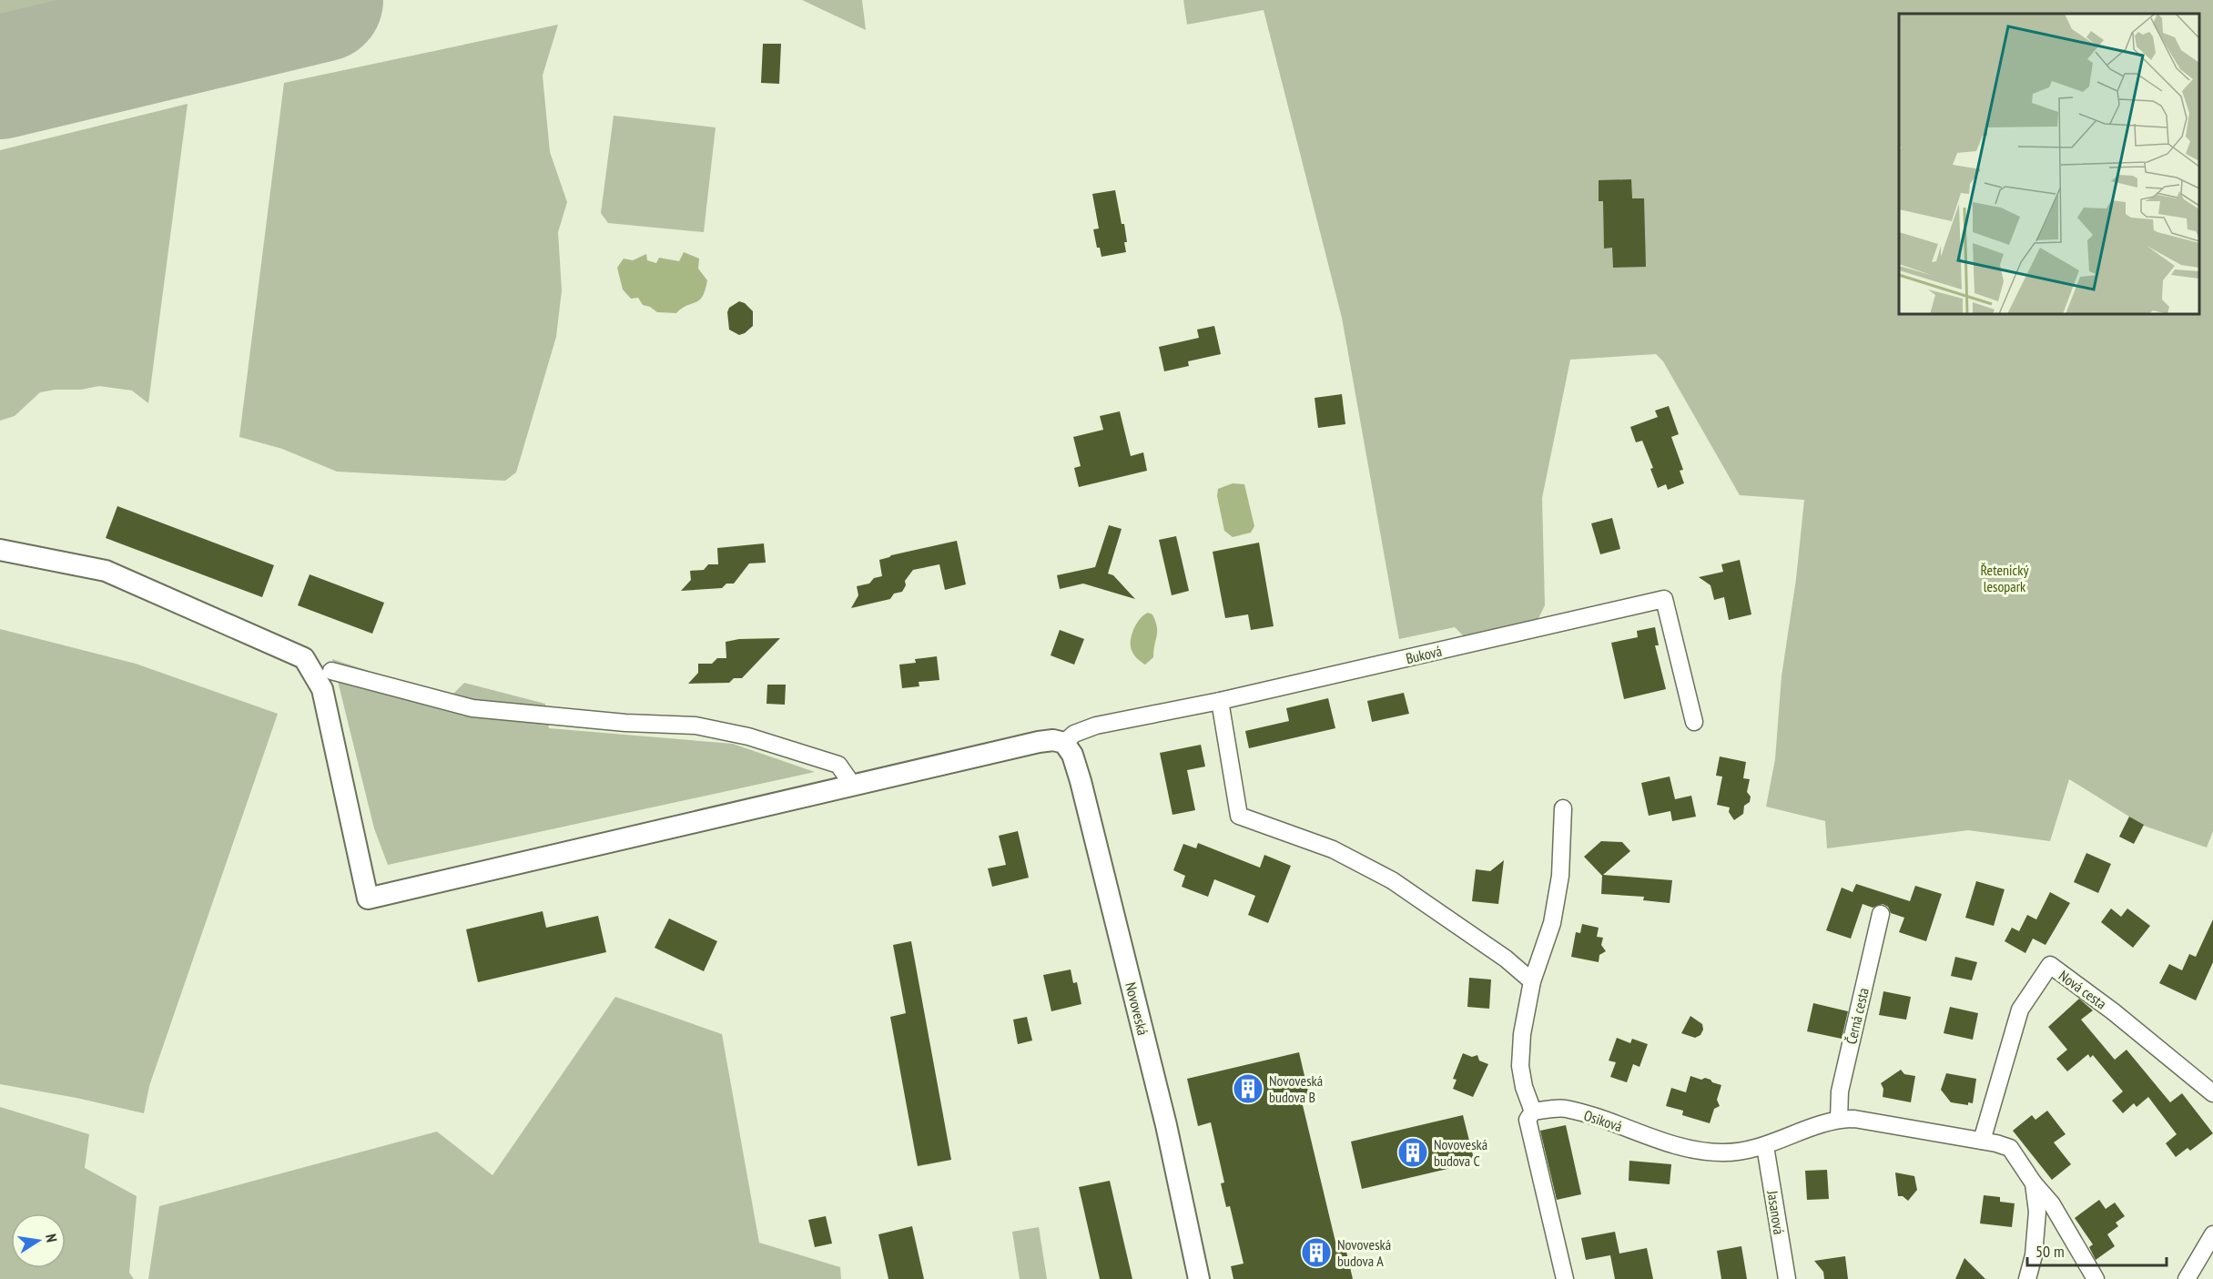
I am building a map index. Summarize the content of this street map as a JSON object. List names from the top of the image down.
{
  "streets": {
    "street": [
      "Buková",
      "Nová cesta",
      "Novoveská",
      "Černá cesta",
      "Osiková",
      "Jasanová"
    ]
  },
  "crossings": [
    ["Buková", "Novoveská"],
    ["Černá cesta", "Osiková"],
    ["Osiková", "Jasanová"]
  ],
  "parks": ["Řetenický lesopark"],
  "places": {
    "building": ["Novoveská budova B", "Novoveská budova C", "Novoveská budova A"]
  },
  "scale_bar": "50 m",
  "north": "right"
}
